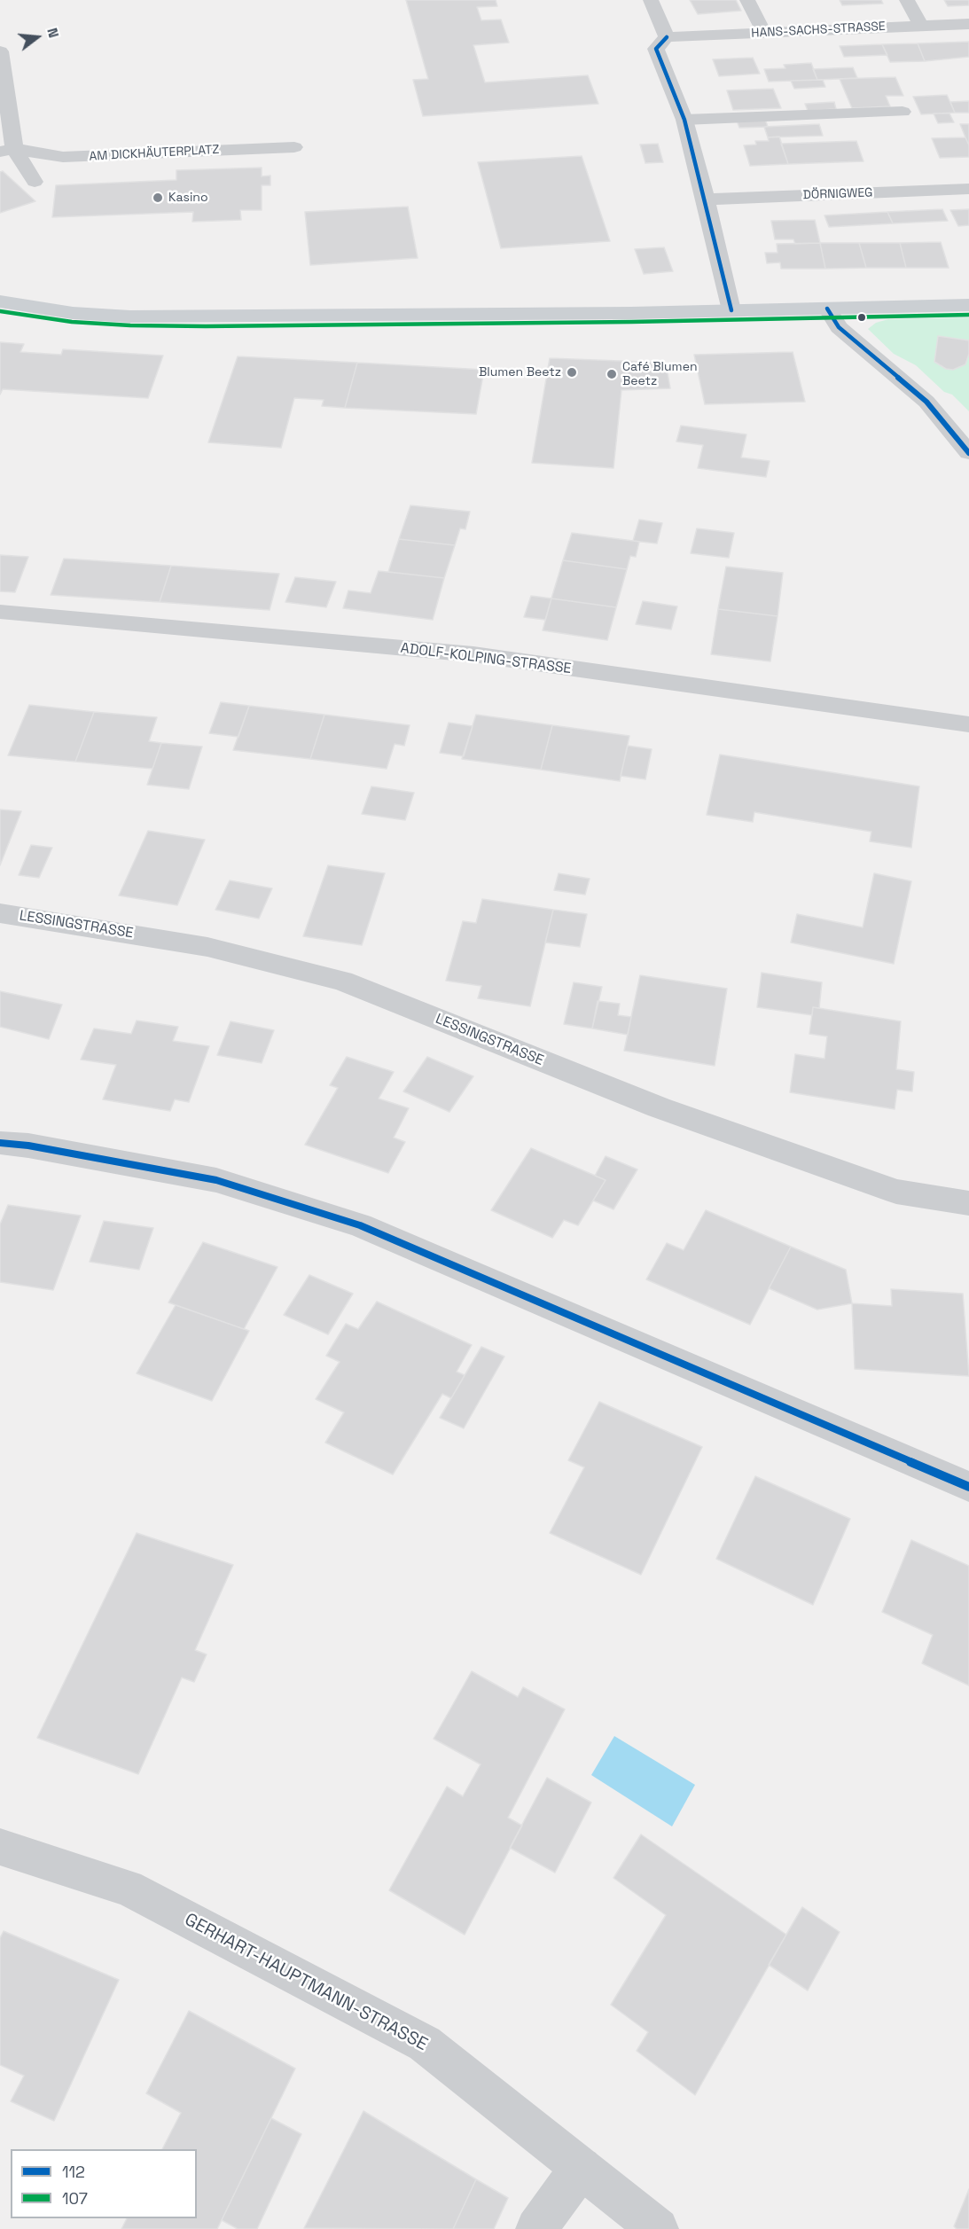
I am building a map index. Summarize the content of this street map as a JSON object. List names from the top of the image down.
{
  "streets": {
    "street": [
      "HANS-SACHS-STRASSE",
      "AM DICKHÄUTERPLATZ",
      "DÖRNIGWEG",
      "ADOLF-KOLPING-STRASSE",
      "LESSINGSTRASSE",
      "GERHART-HAUPTMANN-STRASSE"
    ]
  },
  "places": ["Kasino", "Blumen Beetz", "Café Blumen Beetz"],
  "lines": ["transit line 112", "transit line 107"],
  "legend": ["112", "107"],
  "north": "right"
}
